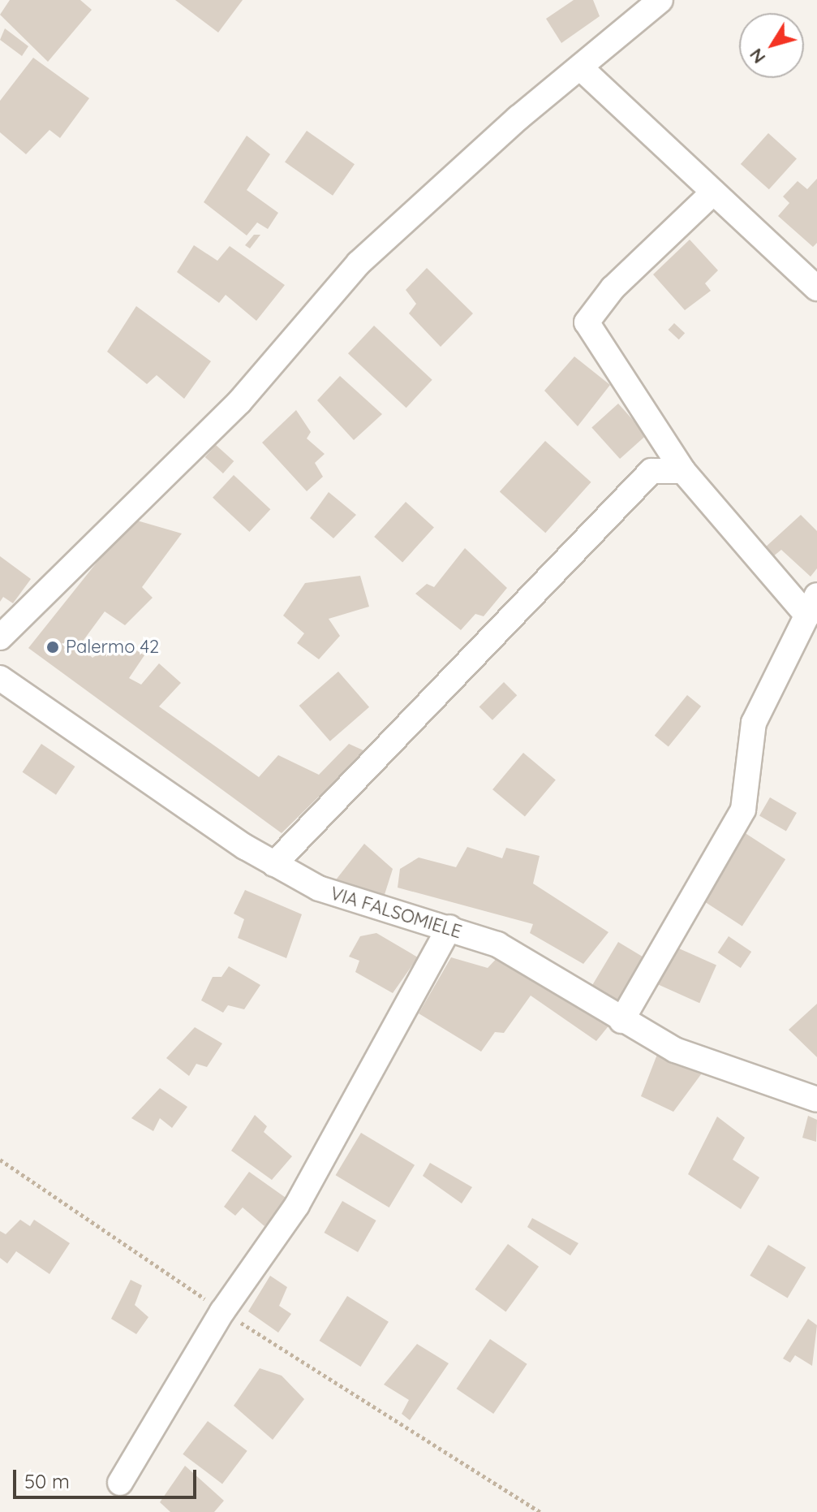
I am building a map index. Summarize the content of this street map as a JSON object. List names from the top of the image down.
{
  "streets": {
    "street": ["VIA FALSOMIELE"]
  },
  "places": ["Palermo 42"],
  "scale_bar": "50 m",
  "north": "bottom left"
}
